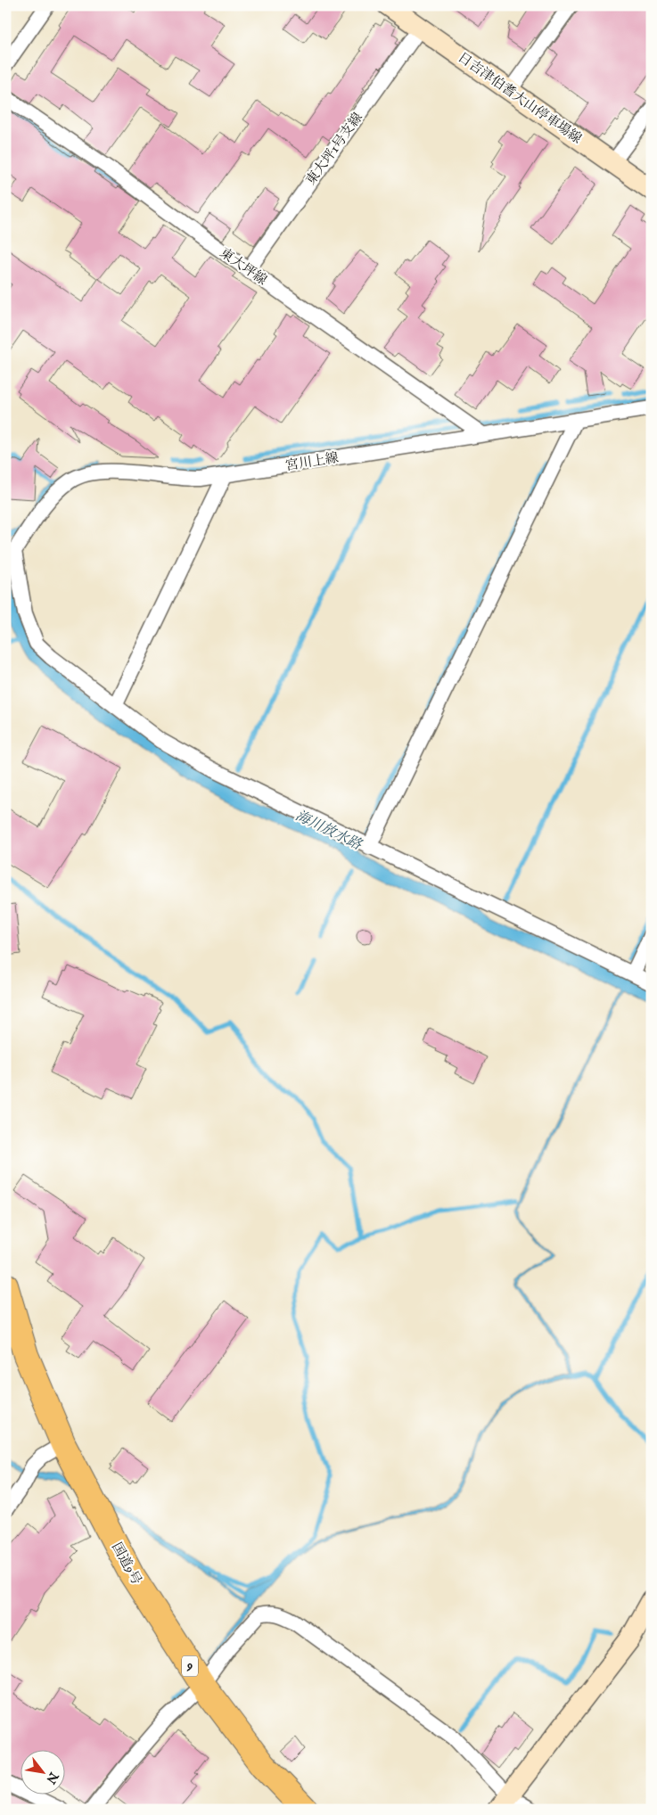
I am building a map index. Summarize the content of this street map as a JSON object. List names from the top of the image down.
{
  "streets": {
    "highway": ["国道9号", "9"],
    "main road": ["日吉津伯耆大山停車場線"],
    "street": ["東大坪1号支線", "東大坪線", "宮川上線"]
  },
  "crossings": [
    ["日吉津伯耆大山停車場線", "東大坪1号支線"],
    ["東大坪1号支線", "東大坪線"],
    ["東大坪線", "宮川上線"]
  ],
  "water": ["海川放水路"],
  "north": "bottom right"
}
